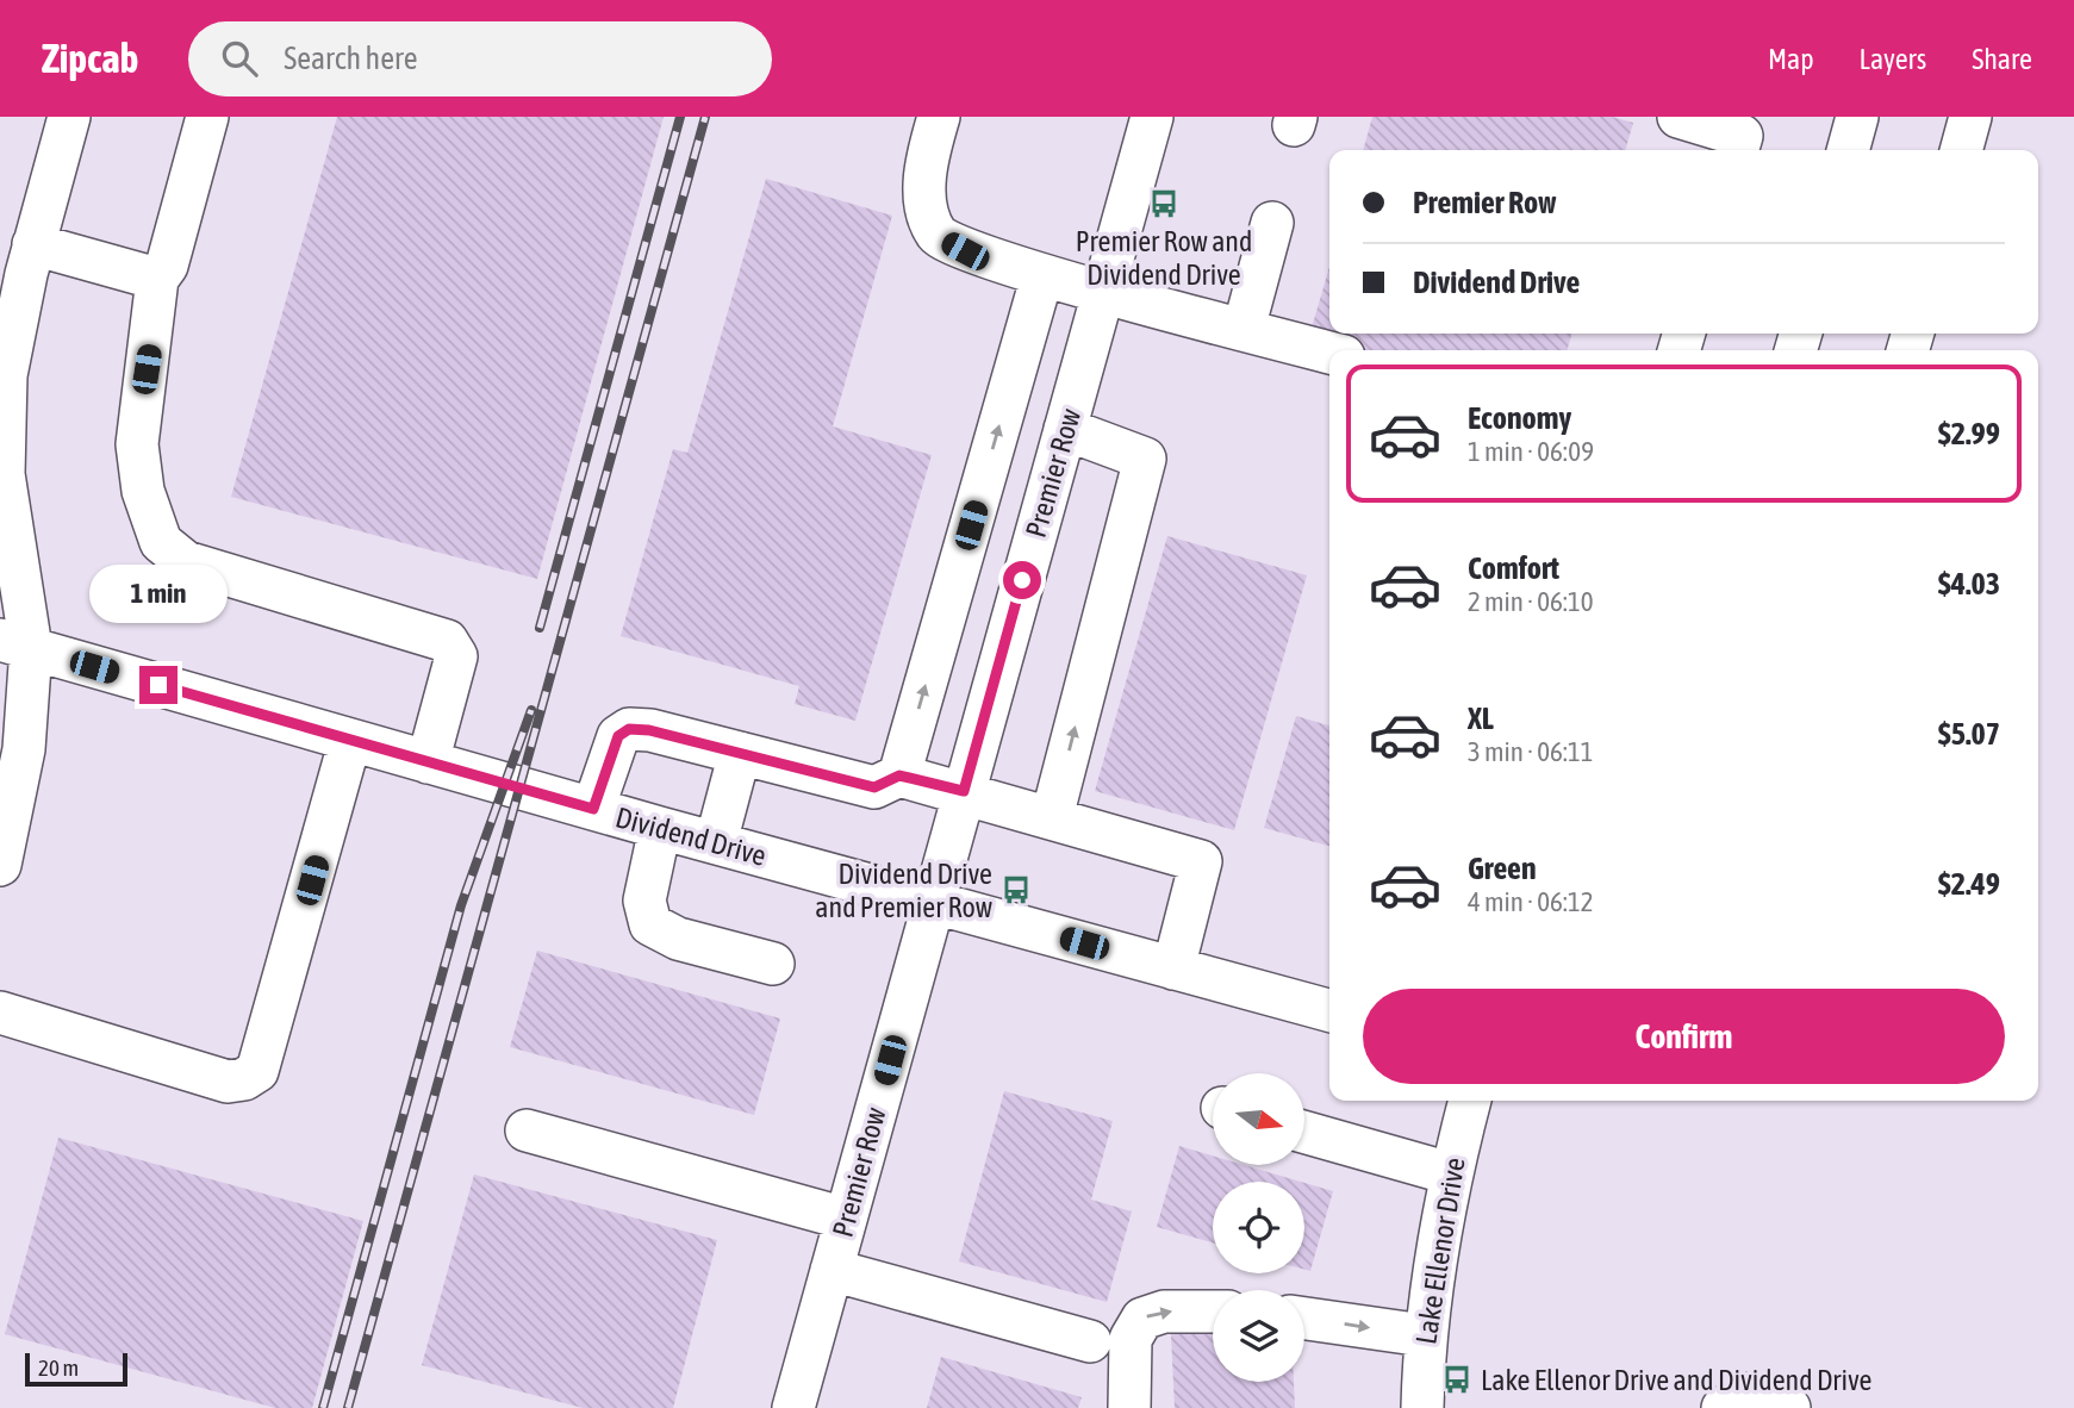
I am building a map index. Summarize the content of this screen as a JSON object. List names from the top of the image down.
{
  "streets": {
    "street": ["Premier Row", "Dividend Drive", "Lake Ellenor Drive"]
  },
  "crossings": [
    ["Premier Row", "Dividend Drive"]
  ],
  "places": {
    "bus stop": ["Premier Row and Dividend Drive", "Dividend Drive and Premier Row", "Lake Ellenor Drive and Dividend Drive"]
  },
  "scale_bar": "20 m",
  "north": "right",
  "page": {
    "header": "Zipcab",
    "search": "Search here",
    "nav": ["Map", "Layers", "Share"],
    "banner": ["Premier Row", "Dividend Drive"],
    "list": [
      {
        "name": "Economy",
        "note": "1 min · 06:09",
        "value": "$2.99"
      },
      {
        "name": "Comfort",
        "note": "2 min · 06:10",
        "value": "$4.03"
      },
      {
        "name": "XL",
        "note": "3 min · 06:11",
        "value": "$5.07"
      },
      {
        "name": "Green",
        "note": "4 min · 06:12",
        "value": "$2.49"
      }
    ],
    "bubble": "1 min",
    "buttons": "Confirm",
    "scale": "20 m"
  }
}
